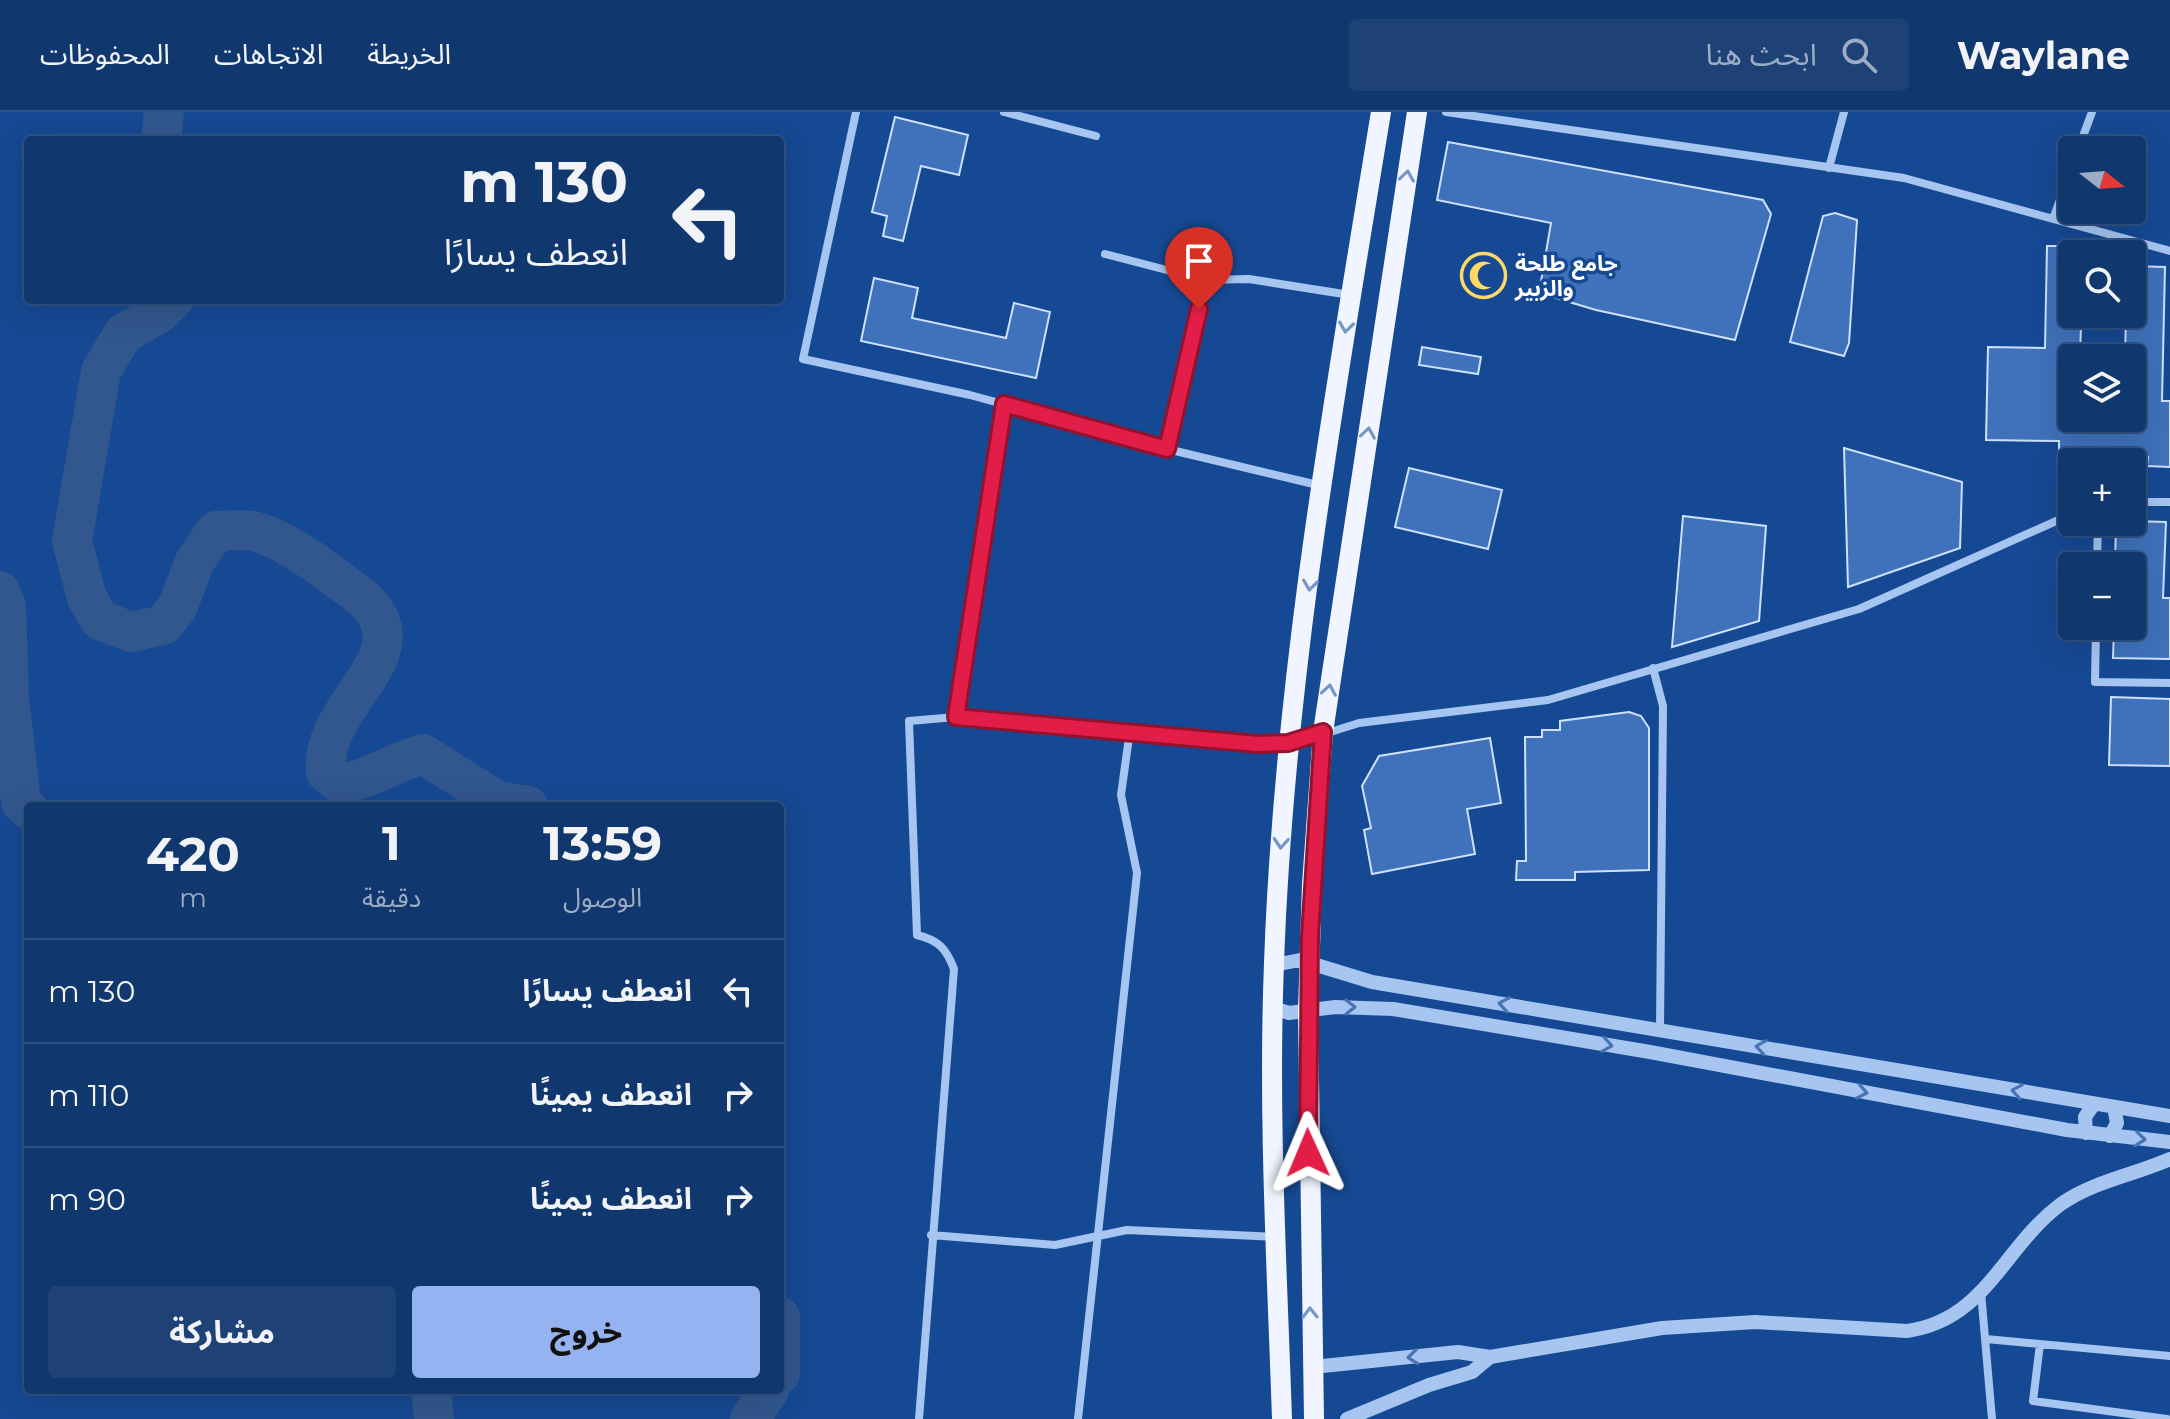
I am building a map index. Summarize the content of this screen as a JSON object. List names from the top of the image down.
{
  "places": {
    "mosque": ["جامع طلحة والزبير"]
  },
  "north": "right",
  "page": {
    "header": "Waylane",
    "search": "ابحث هنا",
    "nav": ["الخريطة", "الاتجاهات", "المحفوظات"],
    "map_buttons": ["+", "−"],
    "turn": ["130 m", "انعطف يسارًا"],
    "eta": [
      "13:59",
      "الوصول",
      "1",
      "دقيقة",
      "420",
      "m"
    ],
    "list": [
      {
        "name": "انعطف يسارًا",
        "value": "130 m"
      },
      {
        "name": "انعطف يمينًا",
        "value": "110 m"
      },
      {
        "name": "انعطف يمينًا",
        "value": "90 m"
      }
    ],
    "buttons": ["خروج", "مشاركة"]
  }
}
